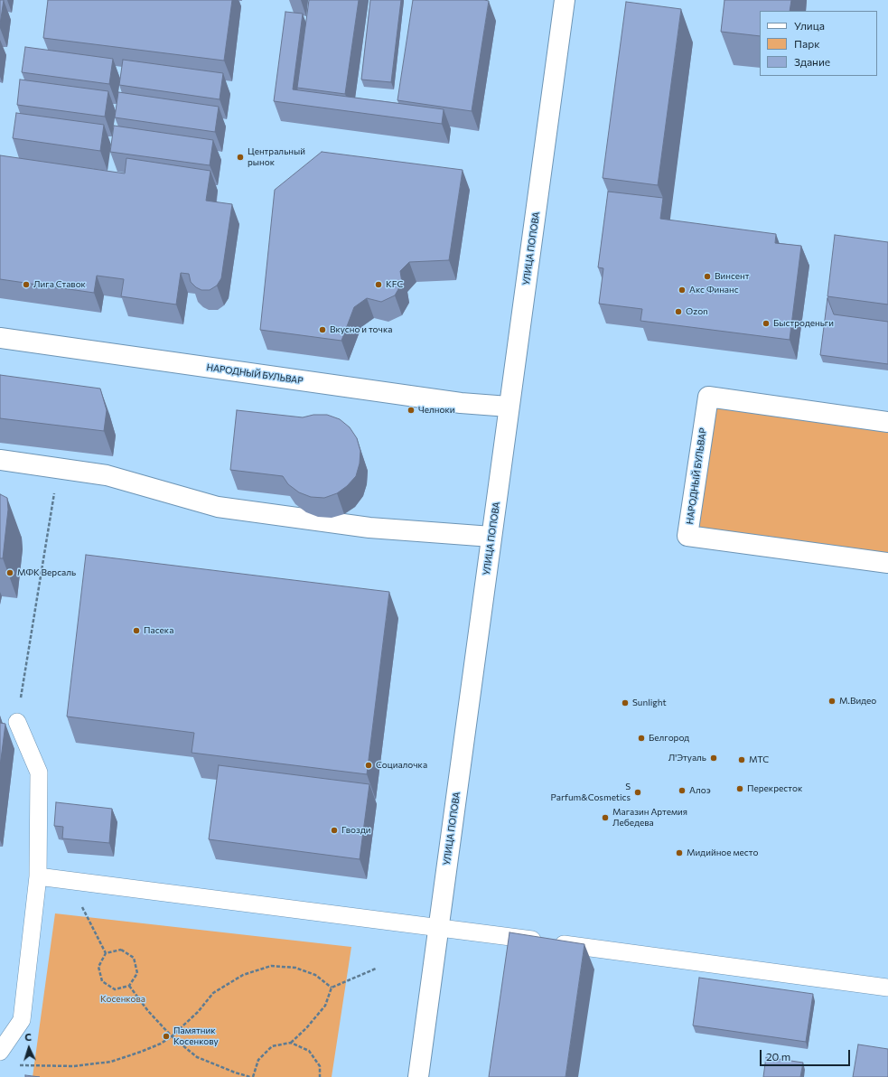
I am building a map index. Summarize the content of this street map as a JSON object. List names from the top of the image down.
{
  "streets": {
    "street": ["УЛИЦА ПОПОВА", "НАРОДНЫЙ БУЛЬВАР"]
  },
  "crossings": [
    ["УЛИЦА ПОПОВА", "НАРОДНЫЙ БУЛЬВАР"]
  ],
  "parks": ["Косенкова"],
  "places": [
    "Центральный рынок",
    "Винсент",
    "Лига Ставок",
    "KFC",
    "Акс Финанс",
    "Ozon",
    "Быстроденьги",
    "Вкусно и точка",
    "Челноки",
    "МФК Версаль",
    "Пасека",
    "М.Видео",
    "Sunlight",
    "Белгород",
    "Л'Этуаль",
    "МТС",
    "Социалочка",
    "Перекресток",
    "Алоэ",
    "S Parfum&Cosmetics",
    "Магазин Артемия Лебедева",
    "Гвозди",
    "Мидийное место",
    "Памятник Косенкову"
  ],
  "legend": ["Улица", "Парк", "Здание"],
  "scale_bar": "20 m",
  "north": "top"
}
